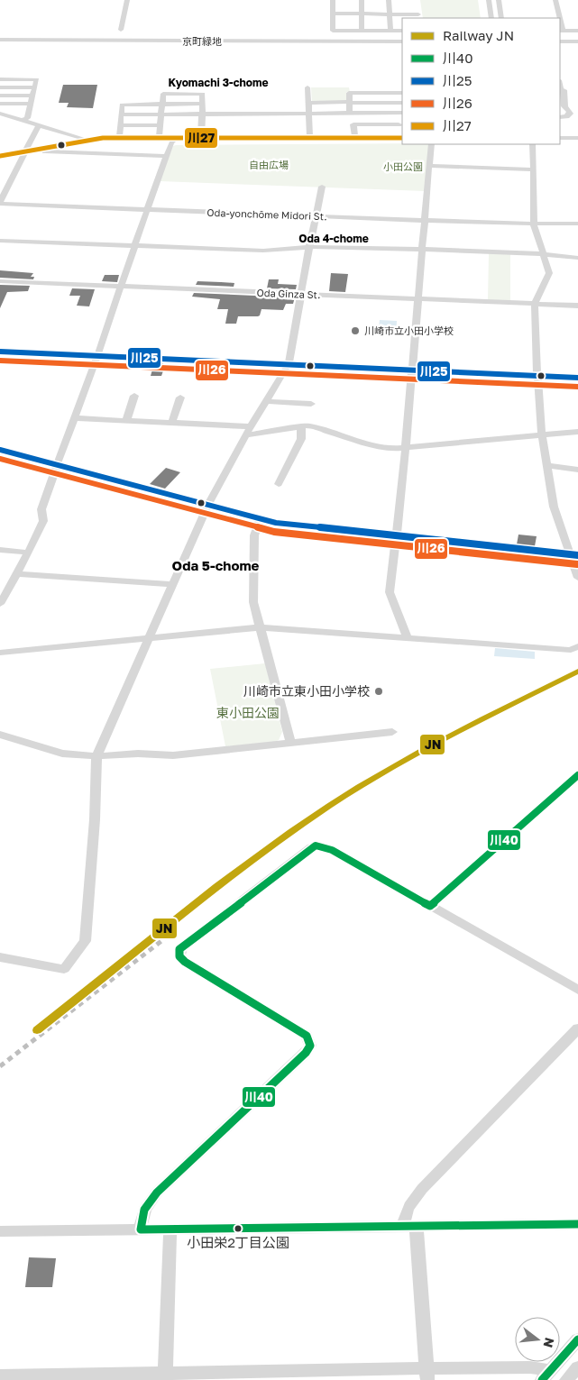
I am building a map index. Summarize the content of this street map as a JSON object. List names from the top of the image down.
{
  "streets": {
    "street": ["京町緑地", "Oda-yonchōme Midori St.", "Oda Ginza St."]
  },
  "districts": ["Kyomachi 3-chome", "Oda 4-chome", "Oda 5-chome"],
  "parks": ["自由広場", "小田公園", "東小田公園"],
  "places": ["川崎市立小田小学校", "川崎市立東小田小学校", "小田栄2丁目公園"],
  "lines": [
    "transit line 川27",
    "transit line 川25",
    "transit line 川26",
    "rail line JN",
    "transit line 川40"
  ],
  "legend": [
    "Railway JN",
    "川40",
    "川25",
    "川26",
    "川27"
  ],
  "north": "right"
}
